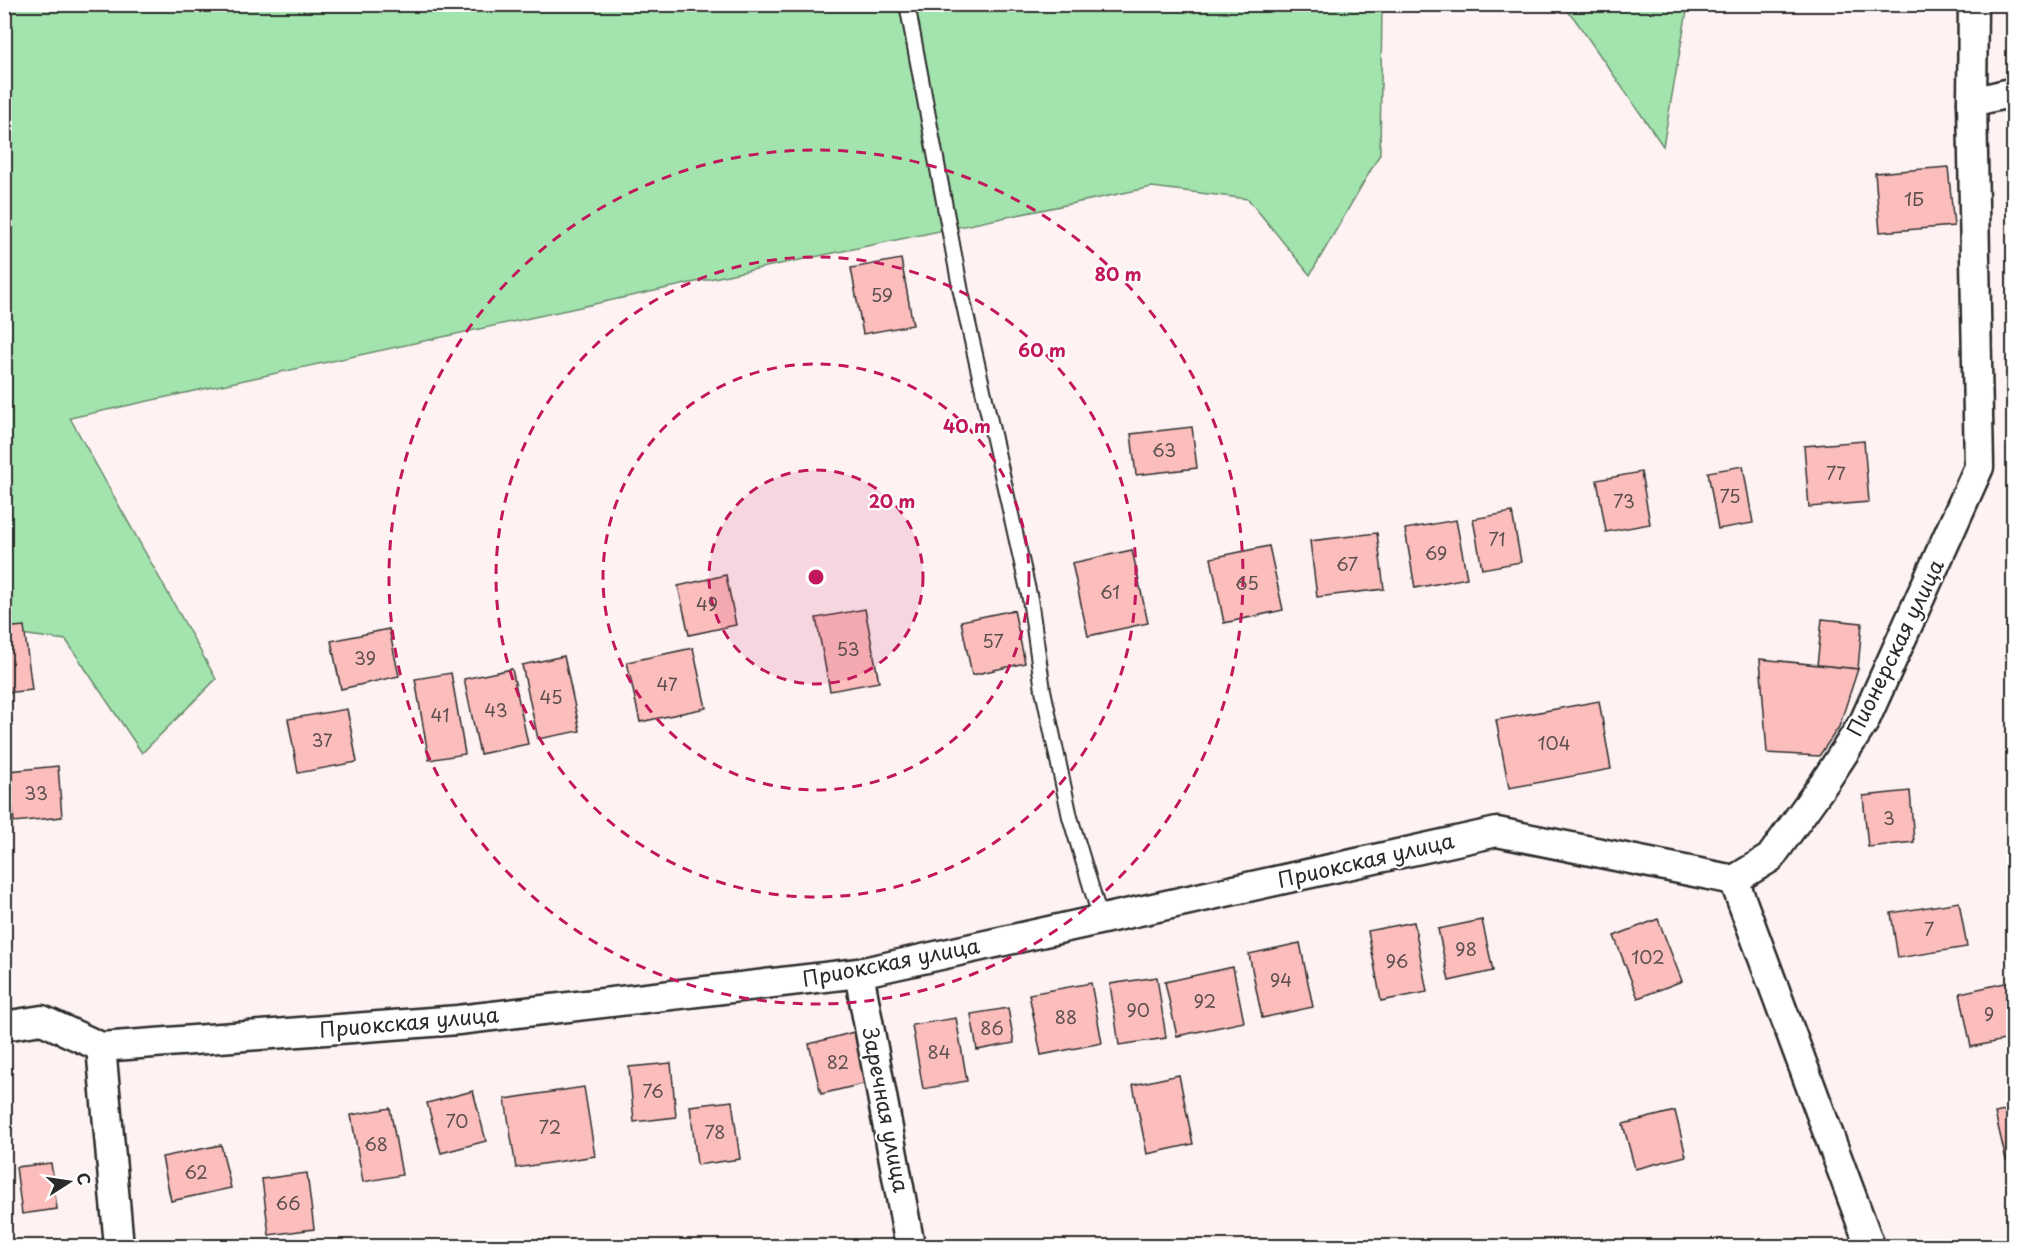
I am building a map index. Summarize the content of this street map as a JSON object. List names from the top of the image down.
{
  "streets": {
    "street": ["Пионерская улица", "Приокская улица", "Заречная улица"]
  },
  "crossings": [
    ["Пионерская улица", "Приокская улица"],
    ["Приокская улица", "Заречная улица"]
  ],
  "house_numbers": [
    "1Б",
    "59",
    "63",
    "77",
    "75",
    "73",
    "71",
    "69",
    "67",
    "65",
    "61",
    "49",
    "57",
    "53",
    "39",
    "47",
    "45",
    "43",
    "41",
    "37",
    "104",
    "33",
    "3",
    "7",
    "98",
    "102",
    "96",
    "94",
    "92",
    "90",
    "9",
    "88",
    "86",
    "84",
    "82",
    "76",
    "70",
    "72",
    "78",
    "68",
    "62",
    "66"
  ],
  "north": "right",
  "rings": [
    "80 m",
    "60 m",
    "40 m",
    "20 m"
  ]
}
